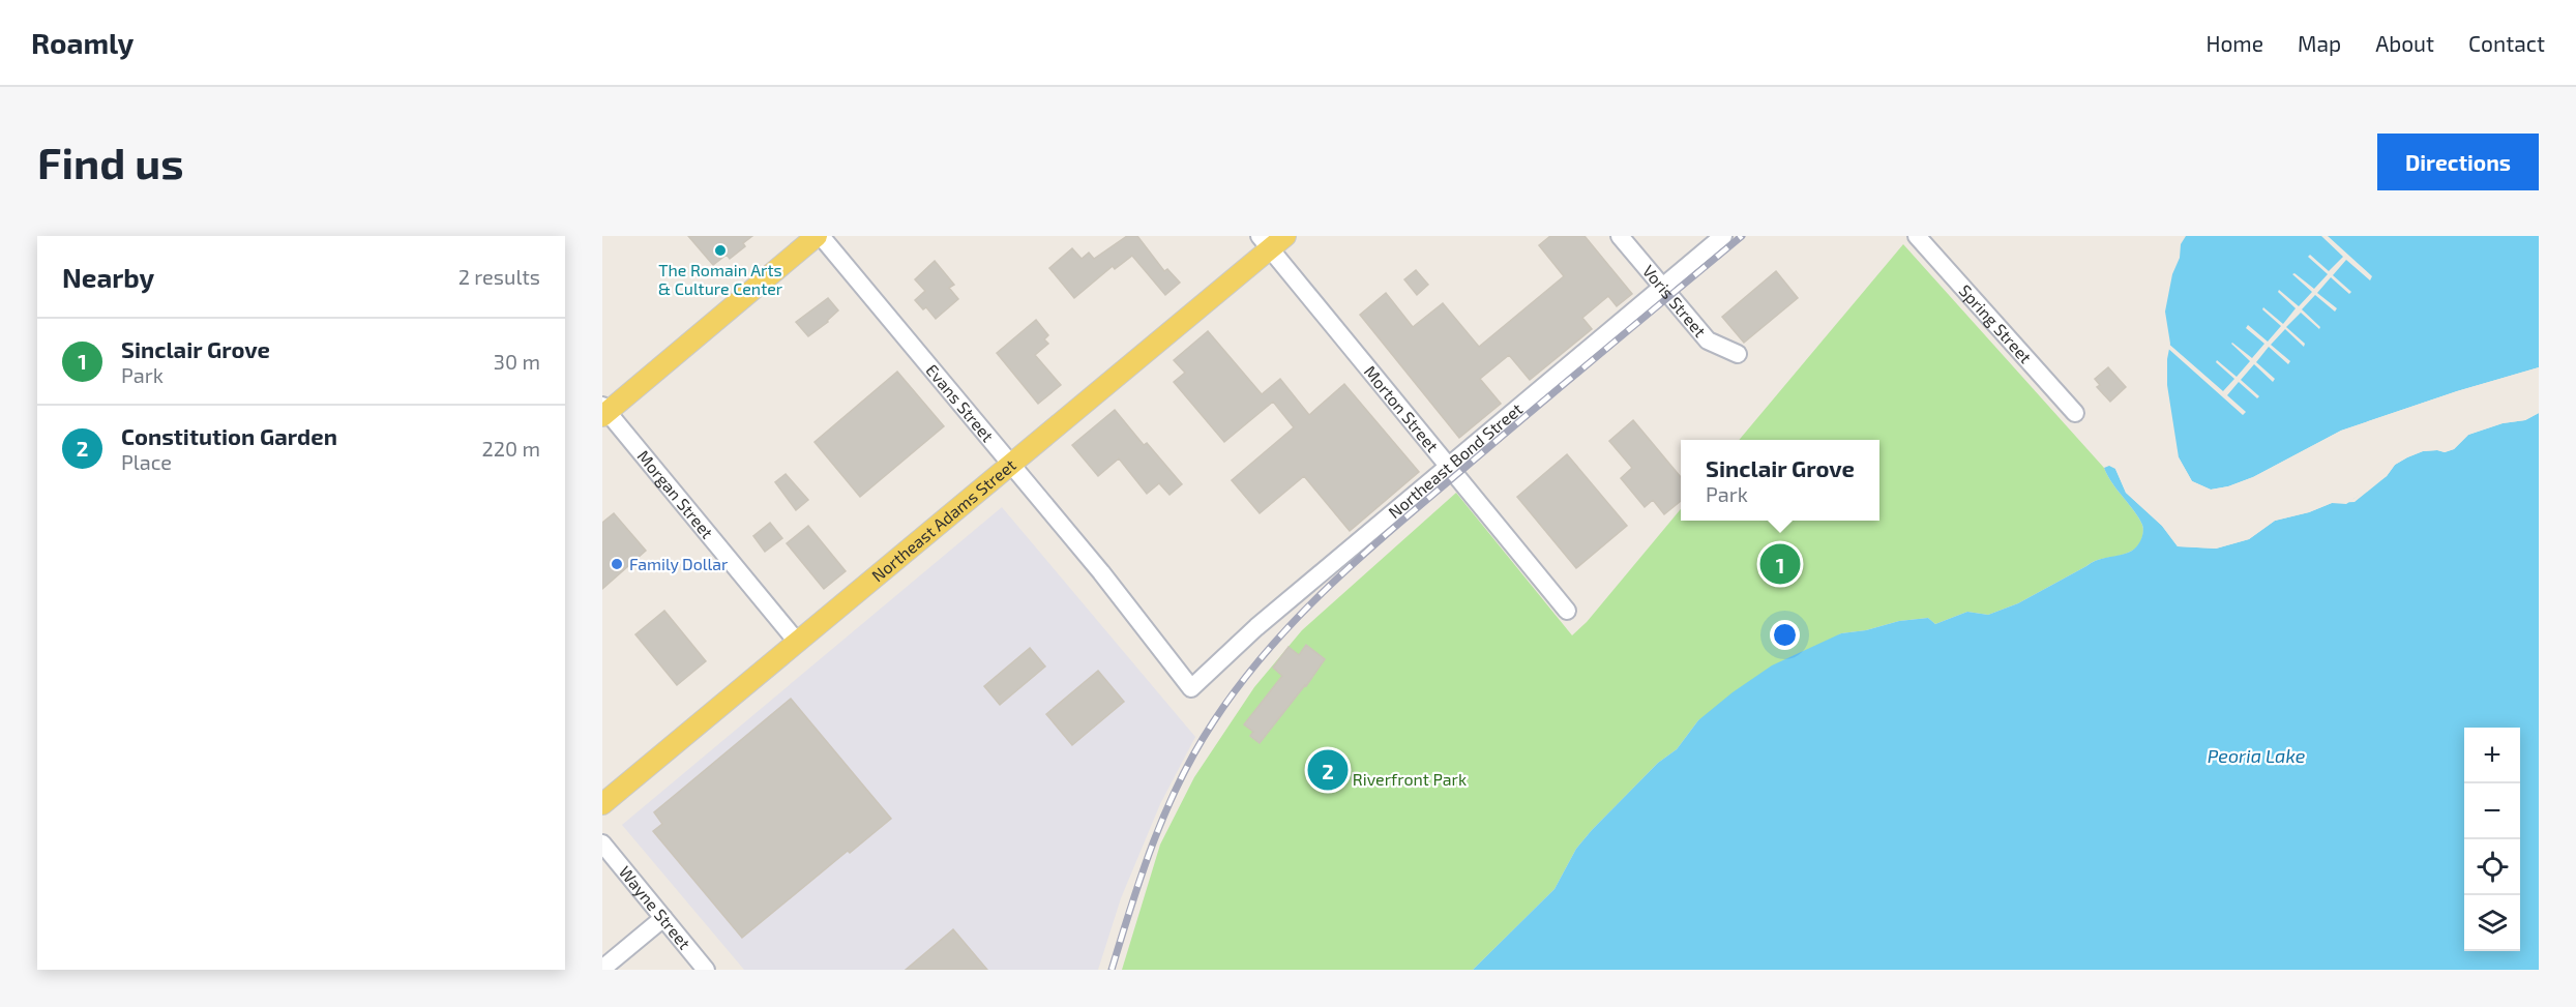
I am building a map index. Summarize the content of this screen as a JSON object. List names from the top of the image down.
{
  "streets": {
    "main road": ["Northeast Adams Street"],
    "street": [
      "Voris Street",
      "Spring Street",
      "Evans Street",
      "Morton Street",
      "Northeast Bond Street",
      "Morgan Street",
      "Wayne Street"
    ]
  },
  "crossings": [
    ["Voris Street", "Northeast Bond Street"],
    ["Evans Street", "Northeast Bond Street"],
    ["Evans Street", "Northeast Adams Street"],
    ["Morton Street", "Northeast Bond Street"],
    ["Morton Street", "Northeast Adams Street"],
    ["Morgan Street", "Northeast Adams Street"]
  ],
  "water": ["Peoria Lake"],
  "parks": ["Riverfront Park"],
  "places": ["The Romain Arts & Culture Center", "Family Dollar"],
  "page": {
    "header": "Roamly",
    "nav": [
      "Home",
      "Map",
      "About",
      "Contact"
    ],
    "buttons": "Directions",
    "title": "Find us",
    "heading": ["Nearby", "2 results"],
    "list": [
      {
        "mark": "1",
        "name": "Sinclair Grove",
        "note": "Park",
        "value": "30 m"
      },
      {
        "mark": "2",
        "name": "Constitution Garden",
        "note": "Place",
        "value": "220 m"
      }
    ],
    "popup": ["Sinclair Grove", "Park"],
    "pins": ["1", "2"],
    "map_buttons": ["+", "−"]
  }
}
